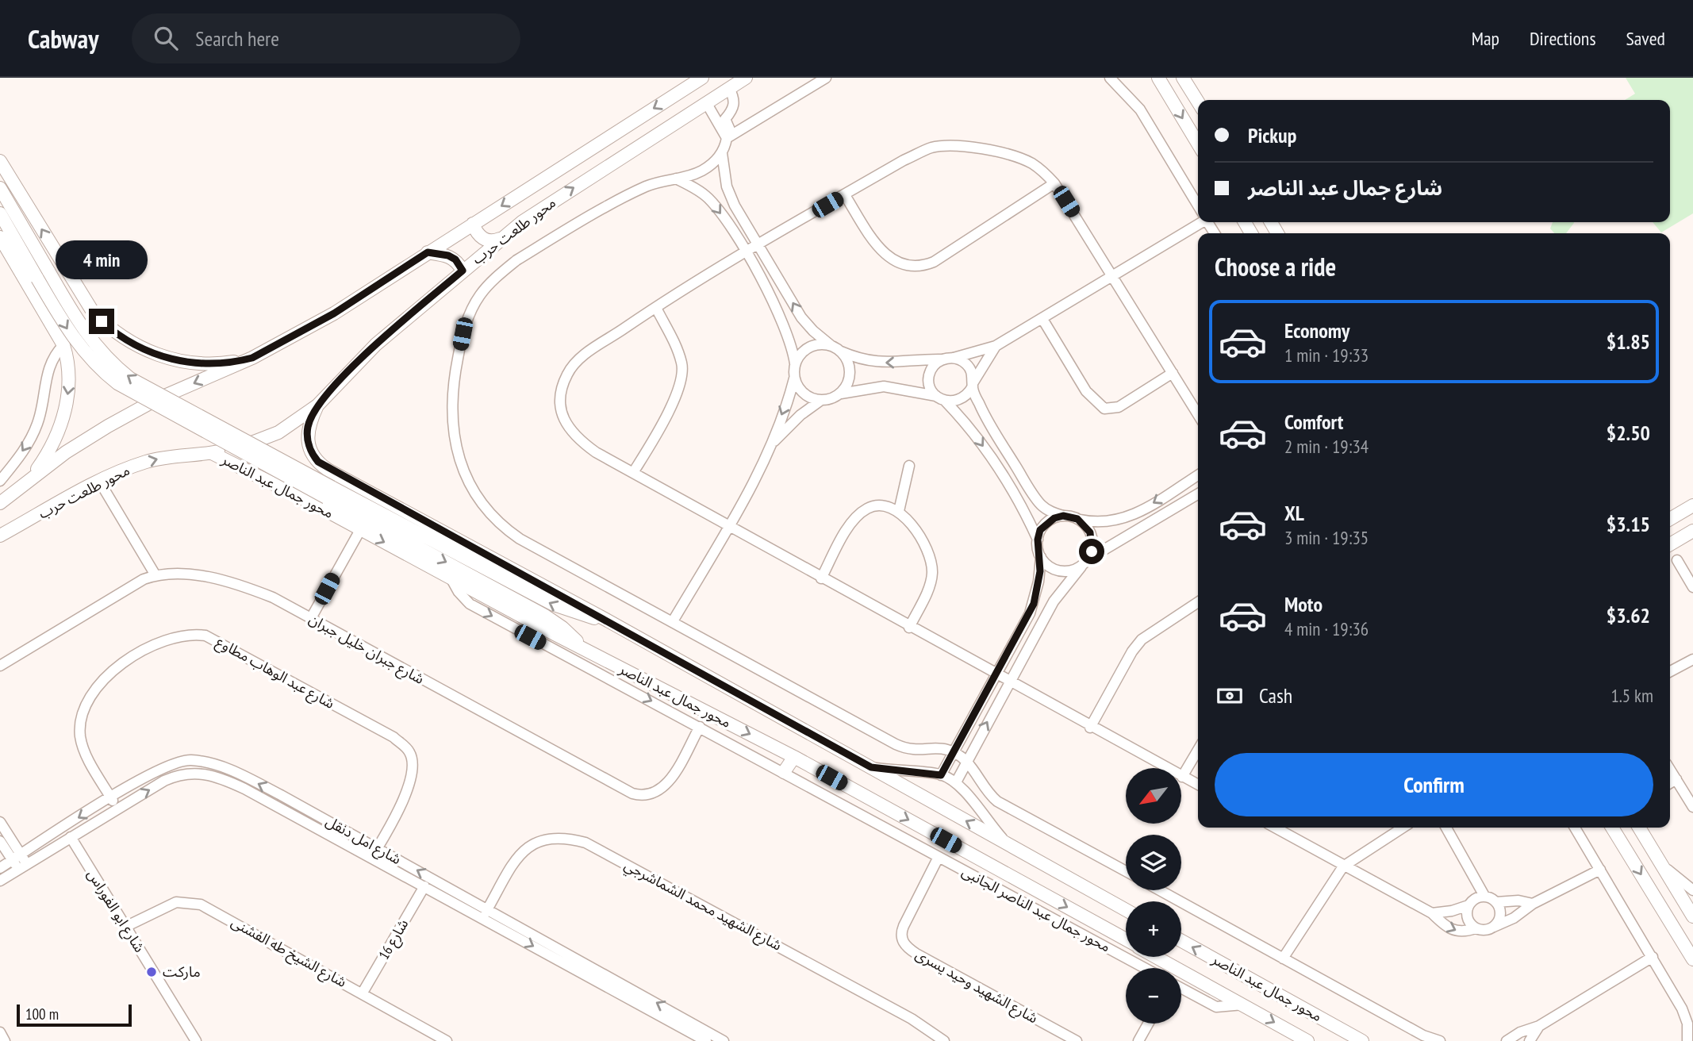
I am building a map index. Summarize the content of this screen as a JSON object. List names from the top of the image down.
{
  "streets": {
    "main road": ["محور طلعت حرب", "محور جمال عبد الناصر"],
    "street": [
      "شارع جبران خليل جبران",
      "شارع عبد الوهاب مطاوع",
      "شارع امل دنقل",
      "شارع الشهيد محمد الشماشرجي",
      "محور جمال عبد الناصر الجانبى",
      "شارع ابو الفوراس",
      "شارع 16",
      "شارع الشيخ طه الفشنى",
      "شارع الشهيد وحيد يسرى"
    ]
  },
  "crossings": [
    ["محور طلعت حرب", "محور جمال عبد الناصر"],
    ["محور جمال عبد الناصر", "محور جمال عبد الناصر الجانبى"],
    ["شارع جبران خليل جبران", "محور جمال عبد الناصر الجانبى"],
    ["شارع عبد الوهاب مطاوع", "شارع امل دنقل"],
    ["شارع امل دنقل", "شارع الشهيد محمد الشماشرجي"],
    ["شارع امل دنقل", "شارع ابو الفوراس"],
    ["شارع امل دنقل", "شارع 16"],
    ["محور جمال عبد الناصر الجانبى", "شارع الشهيد وحيد يسرى"],
    ["شارع ابو الفوراس", "شارع الشيخ طه الفشنى"],
    ["شارع 16", "شارع الشيخ طه الفشنى"]
  ],
  "one_way": ["محور جمال عبد الناصر الجانبى"],
  "places": ["ماركت"],
  "scale_bar": "100 m",
  "north": "bottom left",
  "page": {
    "header": "Cabway",
    "search": "Search here",
    "nav": ["Map", "Directions", "Saved"],
    "banner": ["Pickup", "شارع جمال عبد الناصر"],
    "heading": "Choose a ride",
    "bubble": "4 min",
    "list": [
      {
        "name": "Economy",
        "note": "1 min · 19:33",
        "value": "$1.85"
      },
      {
        "name": "Comfort",
        "note": "2 min · 19:34",
        "value": "$2.50"
      },
      {
        "name": "XL",
        "note": "3 min · 19:35",
        "value": "$3.15"
      },
      {
        "name": "Moto",
        "note": "4 min · 19:36",
        "value": "$3.62"
      }
    ],
    "pay": ["Cash", "1.5 km"],
    "buttons": "Confirm",
    "map_buttons": ["+", "−"],
    "scale": "100 m"
  }
}
